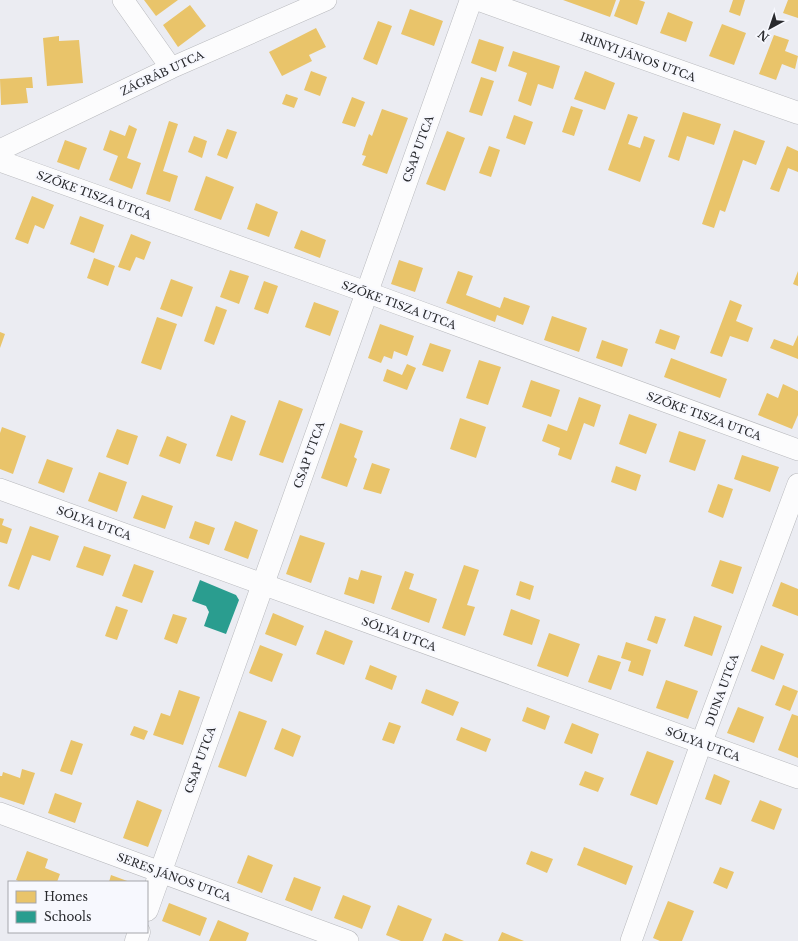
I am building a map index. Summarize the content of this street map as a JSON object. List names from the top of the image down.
{
  "streets": {
    "street": [
      "IRINYI JÁNOS UTCA",
      "ZÁGRÁB UTCA",
      "CSAP UTCA",
      "SZŐKE TISZA UTCA",
      "SÓLYA UTCA",
      "DUNA UTCA",
      "SERES JÁNOS UTCA"
    ]
  },
  "crossings": [
    ["CSAP UTCA", "SZŐKE TISZA UTCA"],
    ["CSAP UTCA", "SÓLYA UTCA"],
    ["CSAP UTCA", "SERES JÁNOS UTCA"],
    ["SÓLYA UTCA", "DUNA UTCA"]
  ],
  "legend": ["Homes", "Schools"],
  "north": "bottom left"
}
